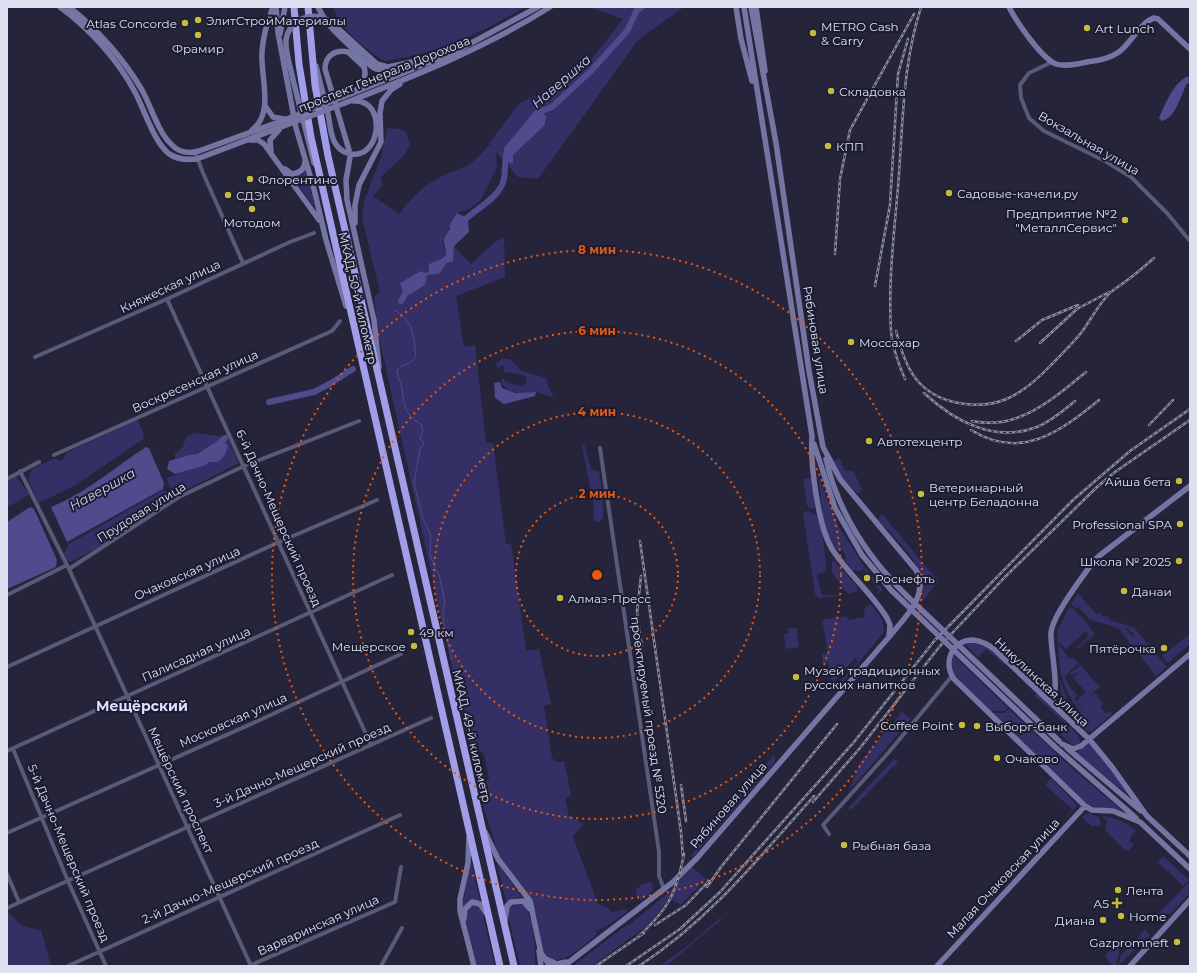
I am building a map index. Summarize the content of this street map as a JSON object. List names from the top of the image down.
{
  "streets": {
    "highway": ["МКАД, 50-й километр", "МКАД, 49-й километр"],
    "street": [
      "проспект Генерала Дорохова",
      "Вокзальная улица",
      "Княжеская улица",
      "Рябиновая улица",
      "Воскресенская улица",
      "Прудовая улица",
      "6-й Дачно-Мещерский проезд",
      "Очаковская улица",
      "Палисадная улица",
      "Никулинская улица",
      "проектируемый проезд № 5320",
      "Московская улица",
      "3-й Дачно-Мещерский проезд",
      "Мещёрский проспект",
      "5-й Дачно-Мещерский проезд",
      "Малая Очаковская улица",
      "2-й Дачно-Мещерский проезд",
      "Варваринская улица"
    ]
  },
  "crossings": [
    ["Княжеская улица", "6-й Дачно-Мещерский проезд"],
    ["МКАД, 50-й километр", "МКАД, 49-й километр"],
    ["Рябиновая улица", "проектируемый проезд № 5320"],
    ["Воскресенская улица", "6-й Дачно-Мещерский проезд"],
    ["Прудовая улица", "6-й Дачно-Мещерский проезд"],
    ["Прудовая улица", "Мещёрский проспект"],
    ["6-й Дачно-Мещерский проезд", "Очаковская улица"],
    ["6-й Дачно-Мещерский проезд", "Палисадная улица"],
    ["6-й Дачно-Мещерский проезд", "Московская улица"],
    ["6-й Дачно-Мещерский проезд", "3-й Дачно-Мещерский проезд"],
    ["Очаковская улица", "Мещёрский проспект"],
    ["Палисадная улица", "Мещёрский проспект"],
    ["Палисадная улица", "5-й Дачно-Мещерский проезд"],
    ["Московская улица", "Мещёрский проспект"],
    ["Московская улица", "5-й Дачно-Мещерский проезд"],
    ["3-й Дачно-Мещерский проезд", "Мещёрский проспект"],
    ["3-й Дачно-Мещерский проезд", "5-й Дачно-Мещерский проезд"],
    ["Мещёрский проспект", "2-й Дачно-Мещерский проезд"],
    ["Мещёрский проспект", "Варваринская улица"],
    ["5-й Дачно-Мещерский проезд", "2-й Дачно-Мещерский проезд"]
  ],
  "districts": ["Мещёрский"],
  "water": ["Навершка"],
  "places": {
    "other": [
      "ЭлитСтройМатериалы",
      "Atlas Concorde",
      "Art Lunch",
      "METRO Cash & Carry",
      "Фрамир",
      "Складовка",
      "КПП",
      "Флорентино",
      "Садовые-качели.ру",
      "СДЭК",
      "Мотодом",
      "Предприятие №2 \"МеталлСервис\"",
      "Моссахар",
      "Автотехцентр",
      "Айша бета",
      "Ветеринарный центр Беладонна",
      "Professional SPA",
      "Школа № 2025",
      "Роснефть",
      "Данаи",
      "Алмаз-Пресс",
      "49 км",
      "Мещерское",
      "Пятёрочка",
      "Музей традиционных русских напитков",
      "Coffee Point",
      "Выборг-банк",
      "Очаково",
      "Рыбная база",
      "Лента",
      "Home",
      "Диана",
      "Gazpromneft"
    ],
    "health": ["А5"]
  },
  "rings": [
    "8 мин",
    "6 мин",
    "4 мин",
    "2 мин"
  ]
}
